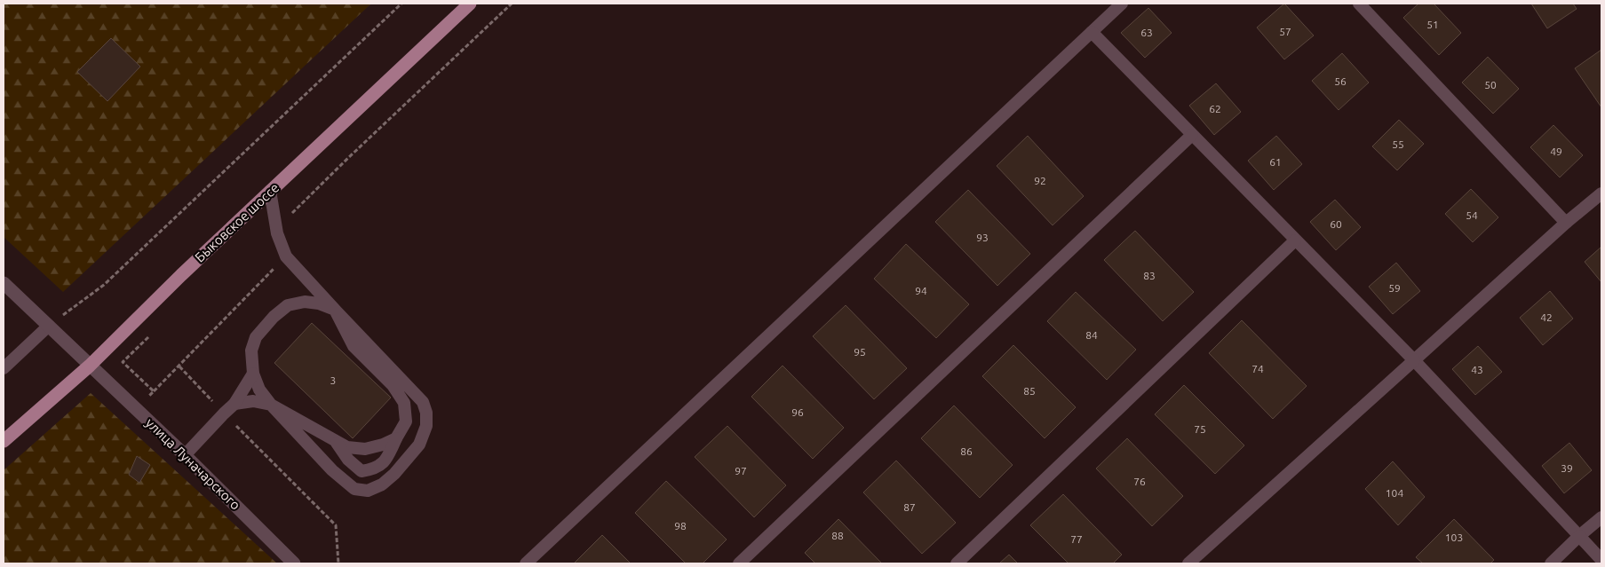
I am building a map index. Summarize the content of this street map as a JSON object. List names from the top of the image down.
{
  "streets": {
    "main road": ["Быковское шоссе"],
    "street": ["улица Луначарского"]
  },
  "crossings": [
    ["Быковское шоссе", "улица Луначарского"]
  ],
  "house_numbers": [
    "51",
    "57",
    "63",
    "56",
    "50",
    "62",
    "55",
    "49",
    "61",
    "92",
    "54",
    "60",
    "93",
    "83",
    "59",
    "94",
    "42",
    "84",
    "95",
    "74",
    "43",
    "3",
    "85",
    "96",
    "75",
    "86",
    "39",
    "97",
    "76",
    "104",
    "87",
    "98",
    "88",
    "103",
    "77"
  ]
}
